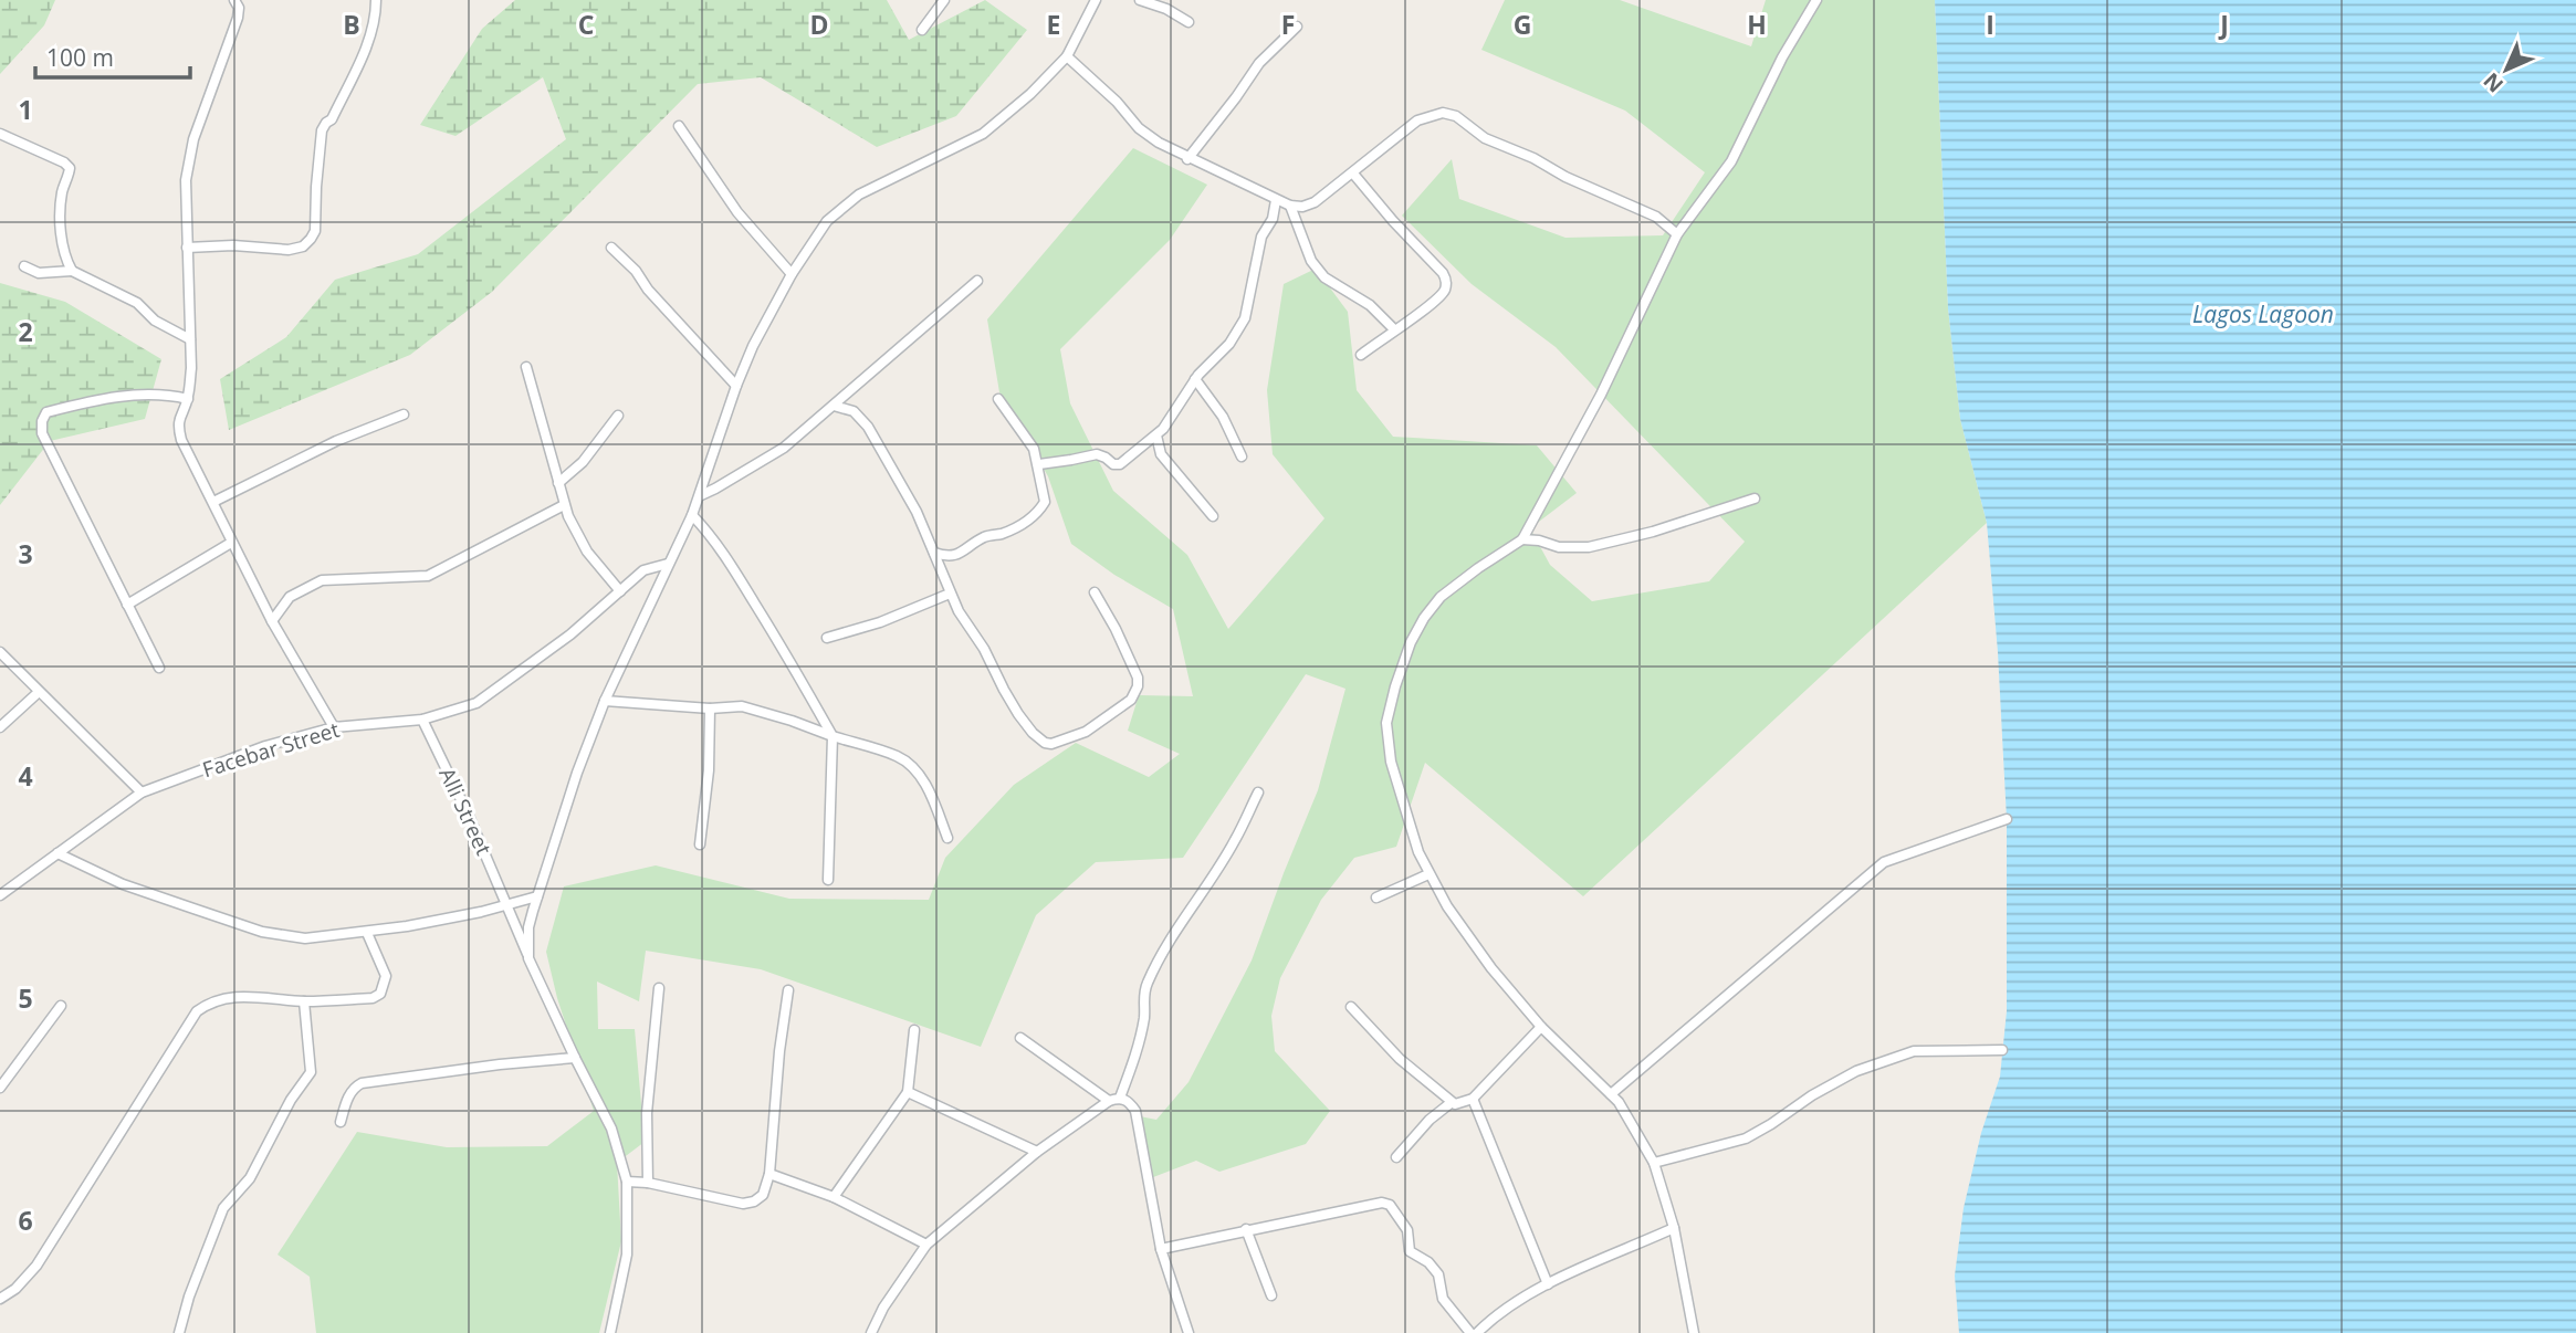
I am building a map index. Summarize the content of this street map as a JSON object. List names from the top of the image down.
{
  "streets": {
    "street": ["Facebar Street", "Alli Street"]
  },
  "crossings": [
    ["Facebar Street", "Alli Street"]
  ],
  "water": ["Lagos Lagoon"],
  "scale_bar": "100 m",
  "north": "bottom left",
  "grid": {
    "columns": [
      "B",
      "C",
      "D",
      "E",
      "F",
      "G",
      "H",
      "I",
      "J"
    ],
    "rows": [
      "1",
      "2",
      "3",
      "4",
      "5",
      "6"
    ]
  }
}
